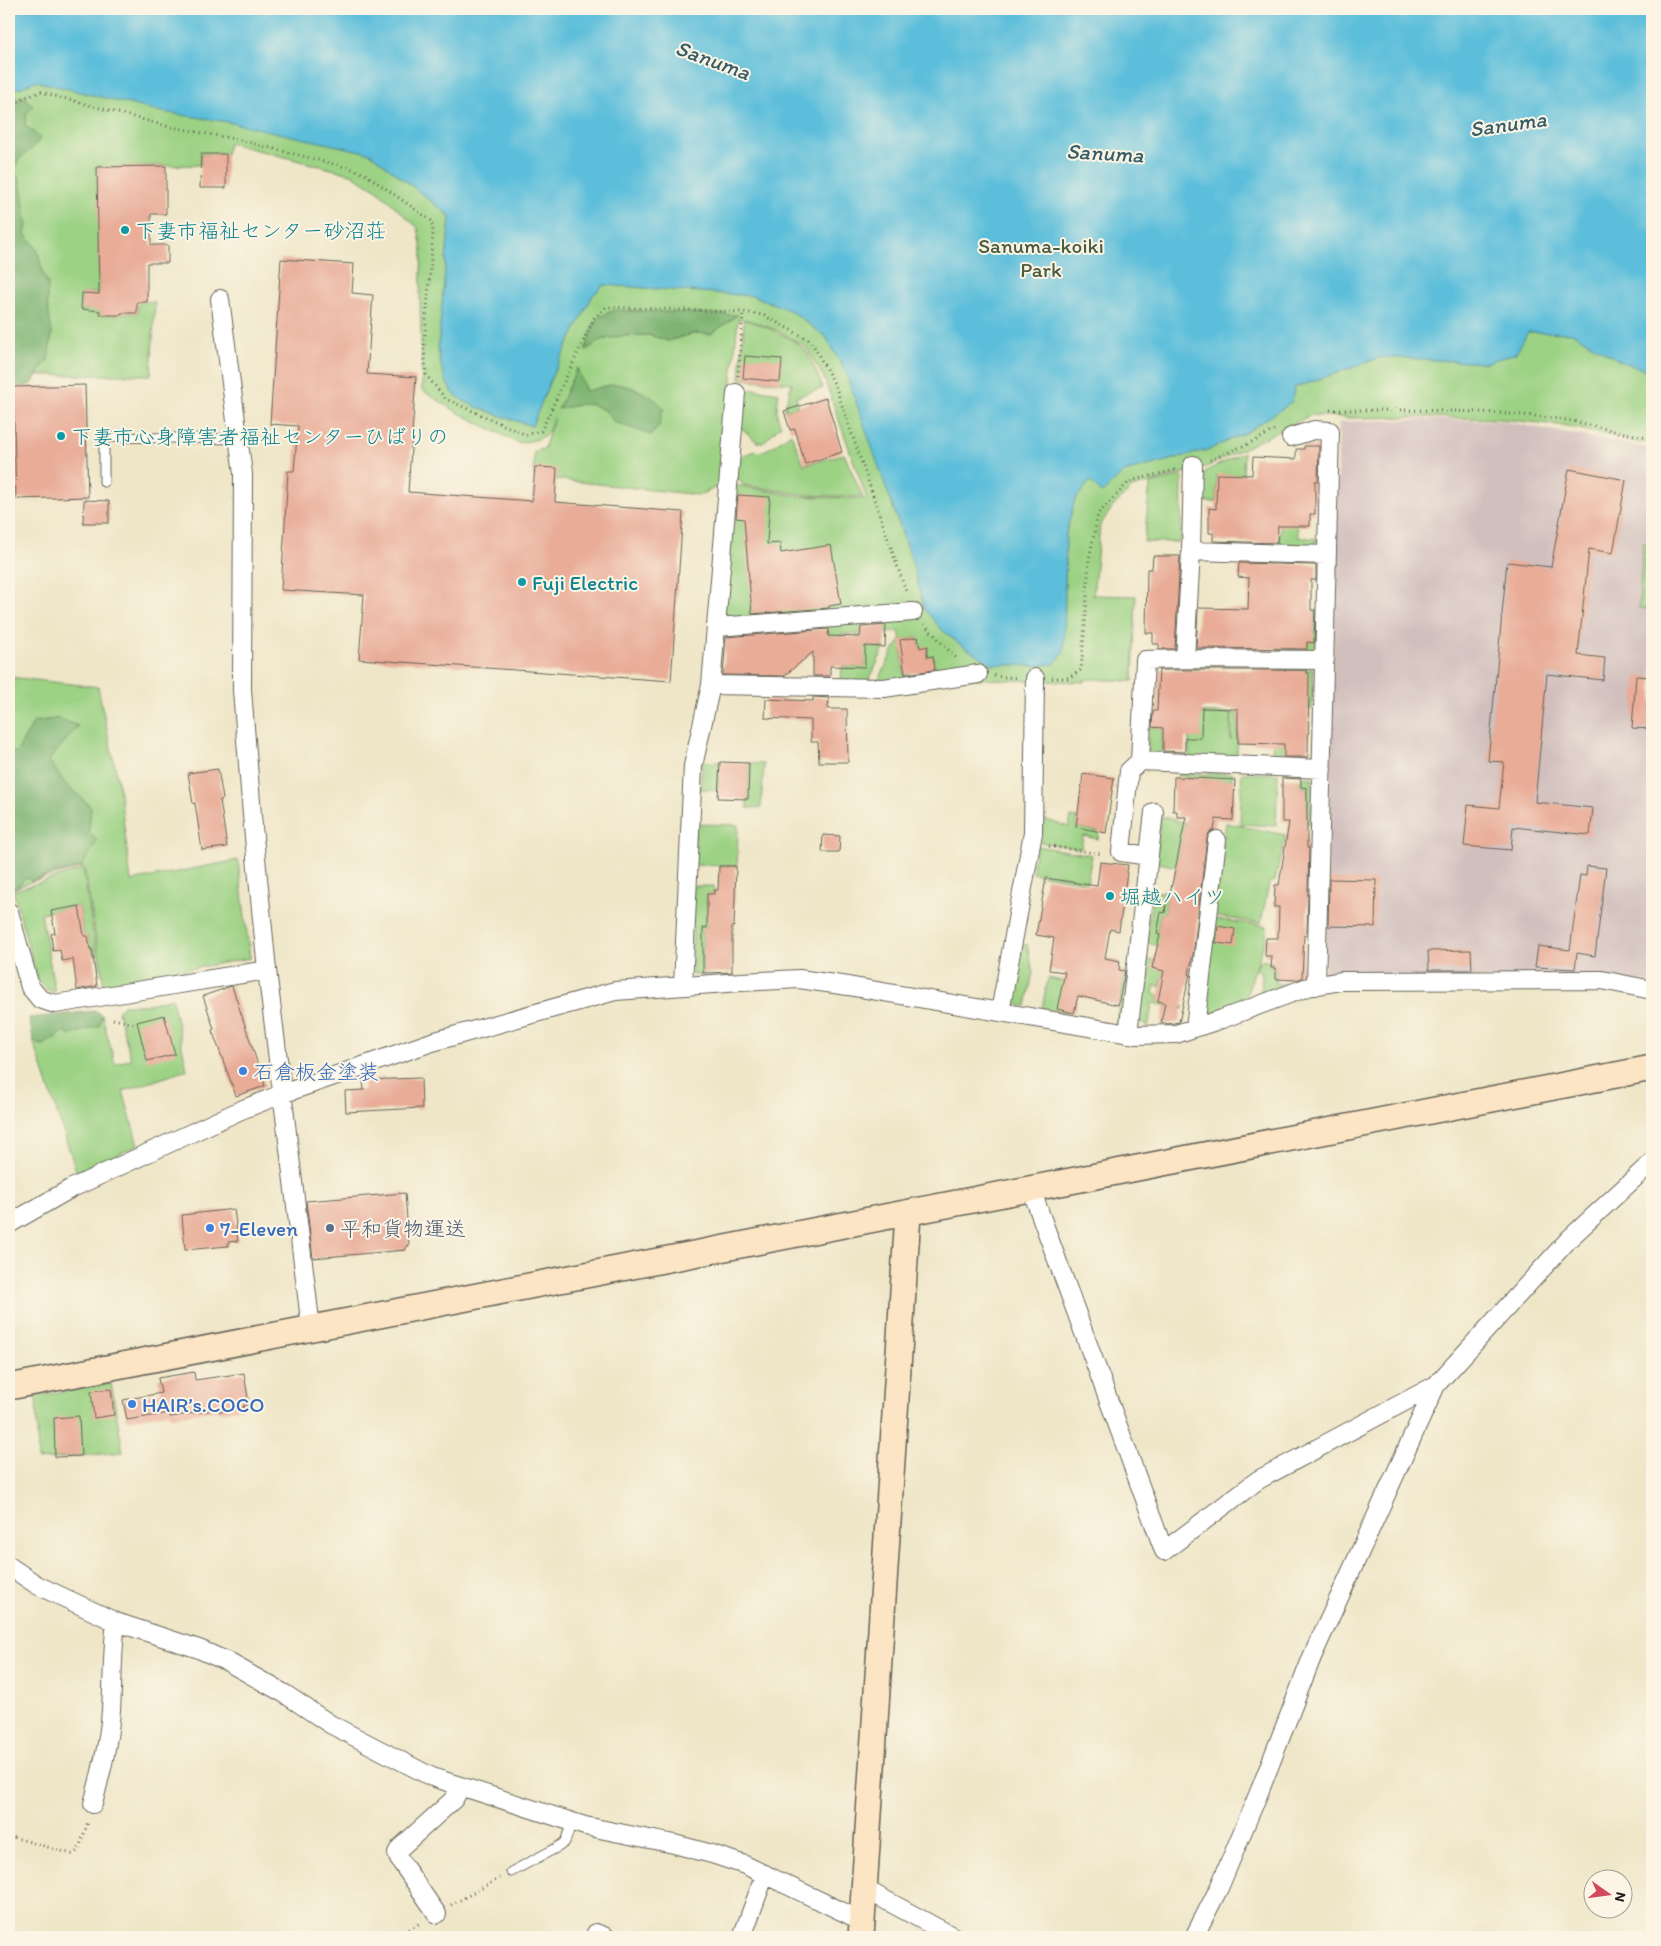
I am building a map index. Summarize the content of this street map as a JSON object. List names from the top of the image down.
{
  "water": ["Sanuma"],
  "parks": ["Sanuma-koiki Park"],
  "places": [
    "下妻市福祉センター砂沼荘",
    "下妻市心身障害者福祉センターひばりの",
    "Fuji Electric",
    "堀越ハイツ",
    "石倉板金塗装",
    "7-Eleven",
    "平和貨物運送",
    "HAIR’s.COCO"
  ],
  "north": "right"
}
